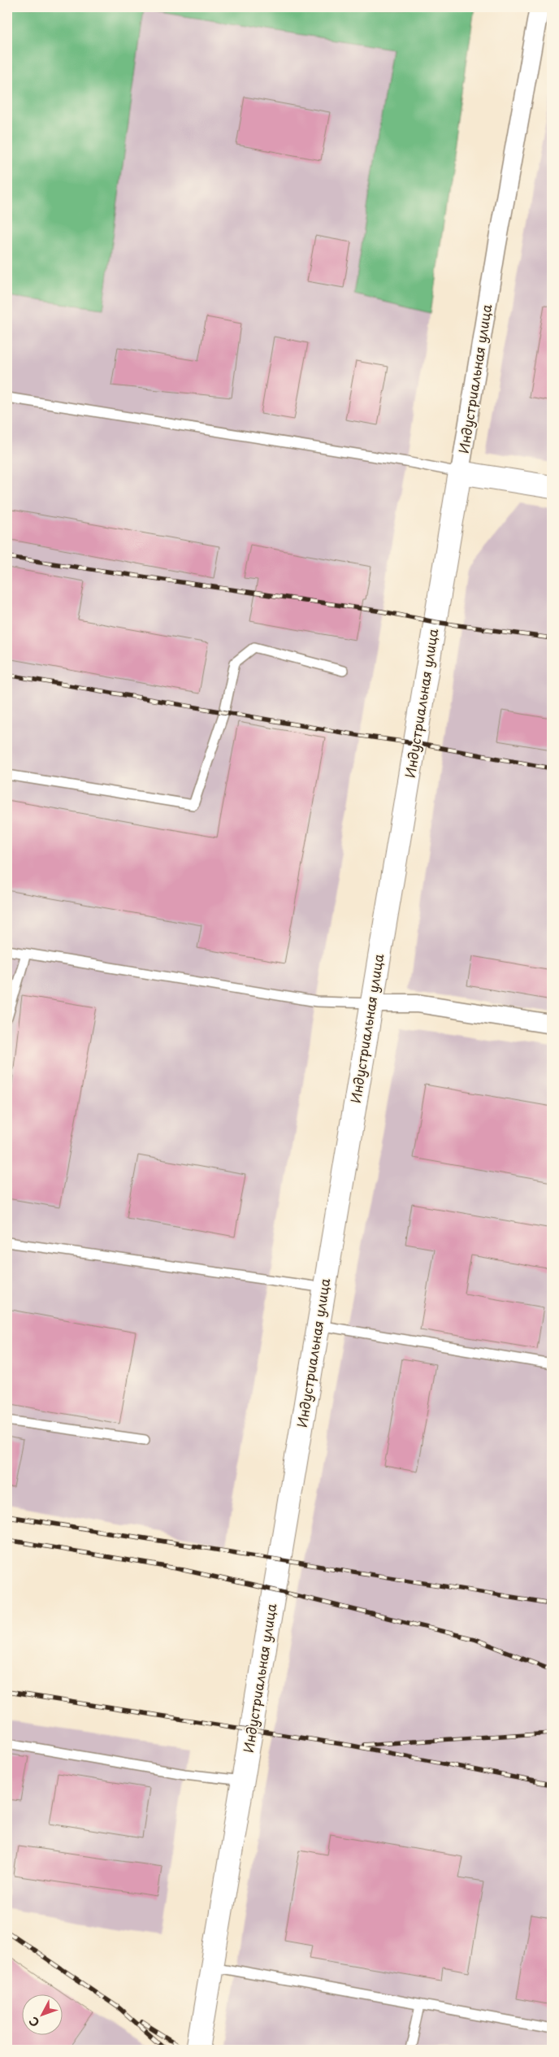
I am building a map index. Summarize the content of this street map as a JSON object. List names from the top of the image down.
{
  "streets": {
    "street": ["Индустриальная улица"]
  },
  "north": "bottom left"
}
